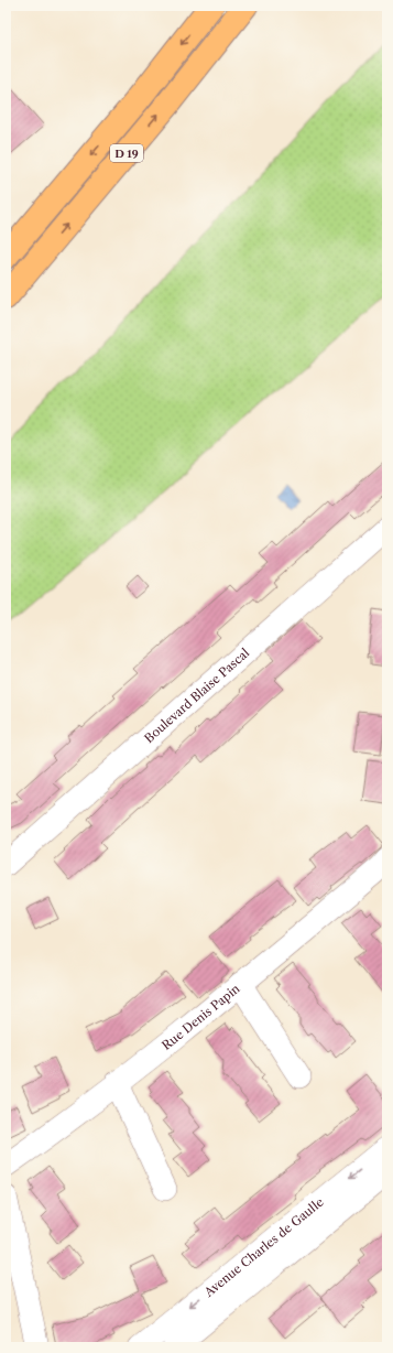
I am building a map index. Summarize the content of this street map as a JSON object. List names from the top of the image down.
{
  "streets": {
    "main road": ["D 19"],
    "street": ["Boulevard Blaise Pascal", "Rue Denis Papin", "Avenue Charles de Gaulle"]
  }
}
